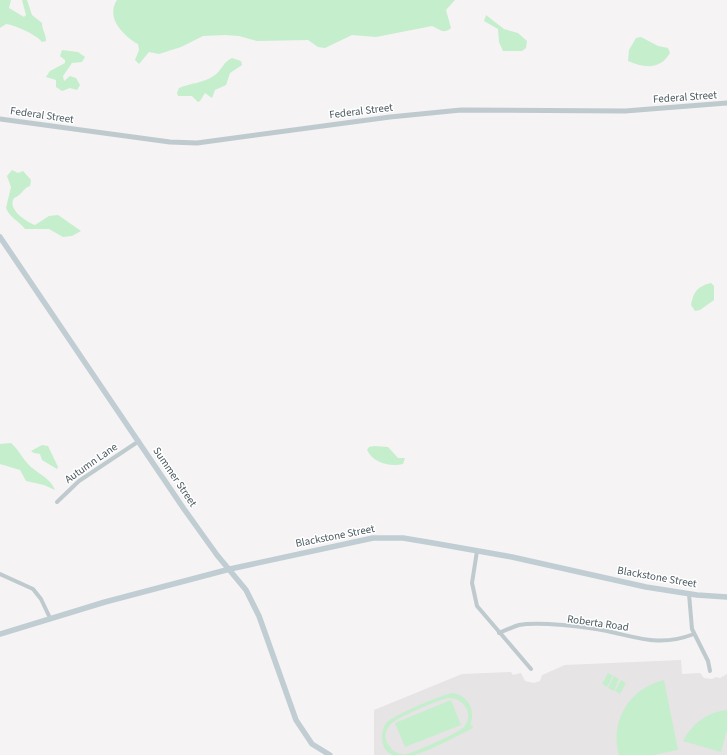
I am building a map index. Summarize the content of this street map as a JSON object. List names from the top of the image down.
{
  "streets": {
    "main road": ["Summer Street", "Blackstone Street"],
    "street": ["Federal Street", "Autumn Lane", "Roberta Road"]
  },
  "crossings": [
    ["Autumn Lane", "Summer Street"],
    ["Summer Street", "Blackstone Street"]
  ]
}
